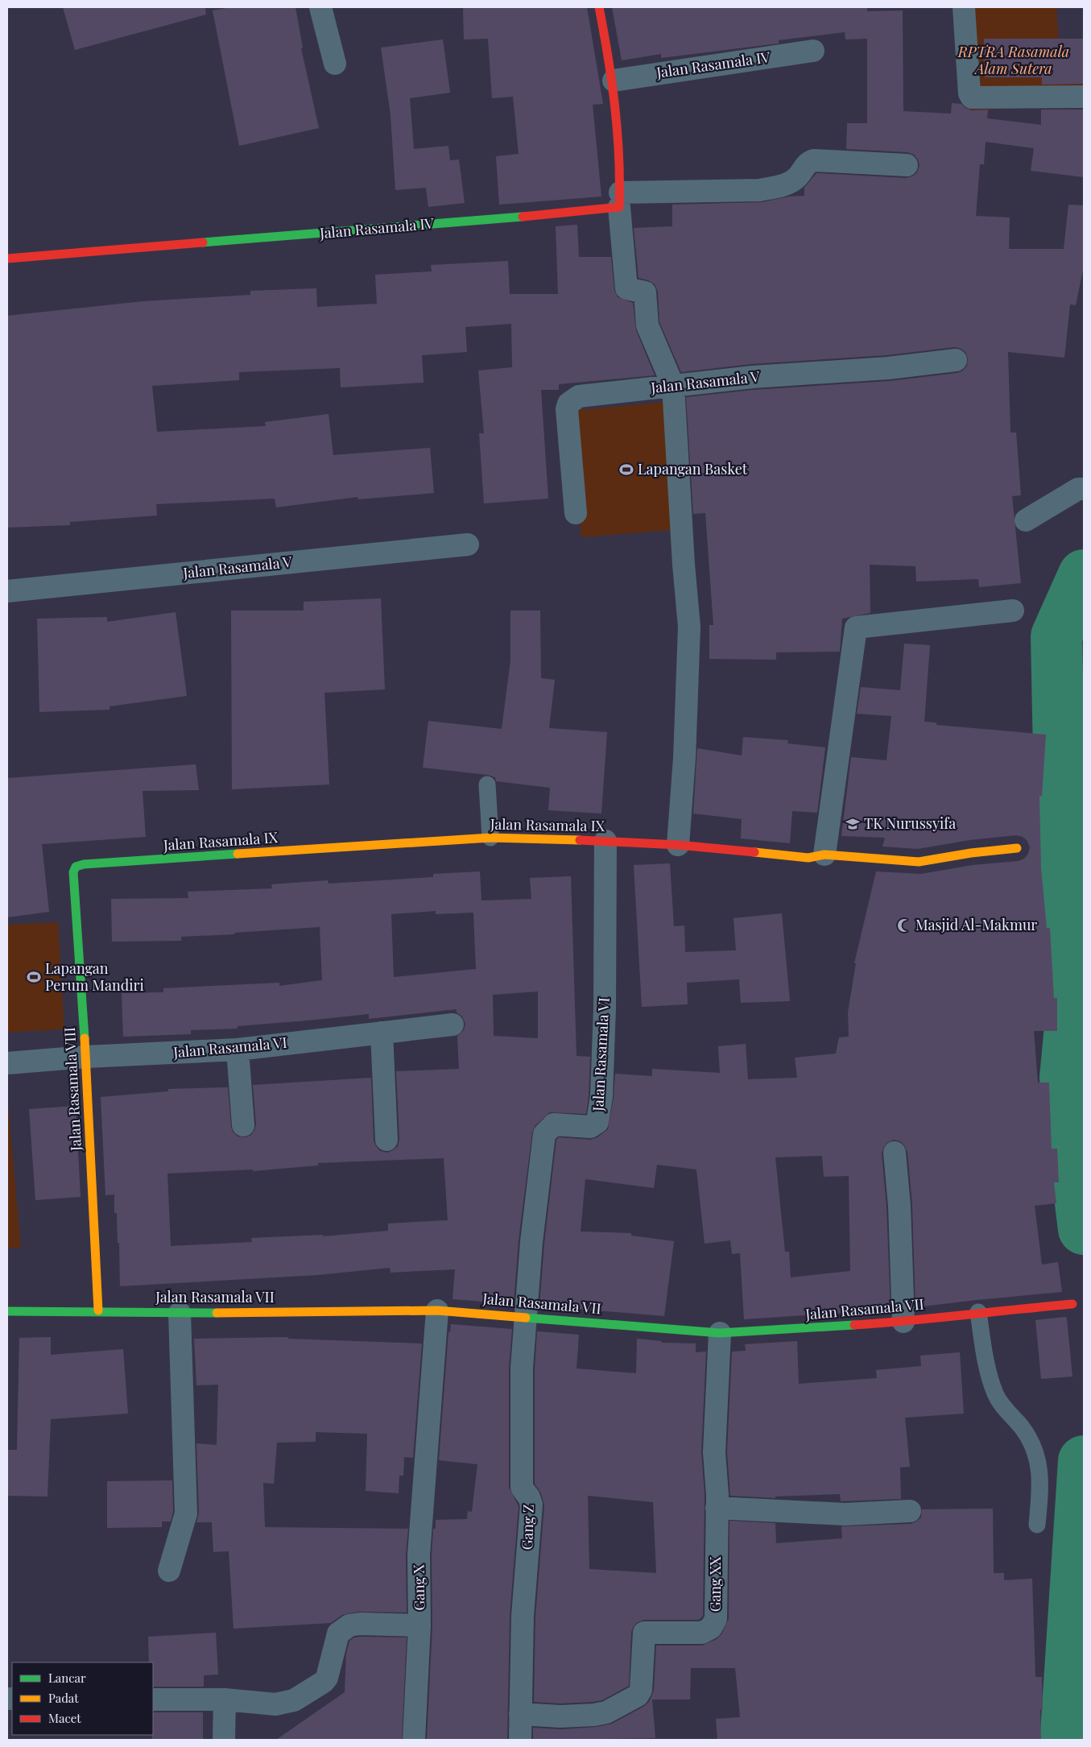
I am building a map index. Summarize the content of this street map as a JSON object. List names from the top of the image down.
{
  "streets": {
    "street": [
      "Jalan Rasamala IV",
      "Jalan Rasamala V",
      "Jalan Rasamala IX",
      "Jalan Rasamala VI",
      "Jalan Rasamala VIII",
      "Jalan Rasamala VII",
      "Gang Z",
      "Gang XX",
      "Gang X"
    ]
  },
  "crossings": [
    ["Jalan Rasamala IX", "Jalan Rasamala VI"],
    ["Jalan Rasamala IX", "Jalan Rasamala VIII"],
    ["Jalan Rasamala VI", "Jalan Rasamala VIII"],
    ["Jalan Rasamala VI", "Jalan Rasamala VII"],
    ["Jalan Rasamala VI", "Gang Z"],
    ["Jalan Rasamala VIII", "Jalan Rasamala VII"],
    ["Jalan Rasamala VII", "Gang Z"],
    ["Jalan Rasamala VII", "Gang XX"],
    ["Jalan Rasamala VII", "Gang X"],
    ["Gang Z", "Gang XX"]
  ],
  "parks": ["RPTRA Rasamala Alam Sutera"],
  "places": {
    "sports": ["Lapangan Basket", "Lapangan Perum Mandiri"],
    "school or university": ["TK Nurussyifa"],
    "mosque": ["Masjid Al-Makmur"]
  },
  "legend": ["Lancar", "Padat", "Macet"]
}
